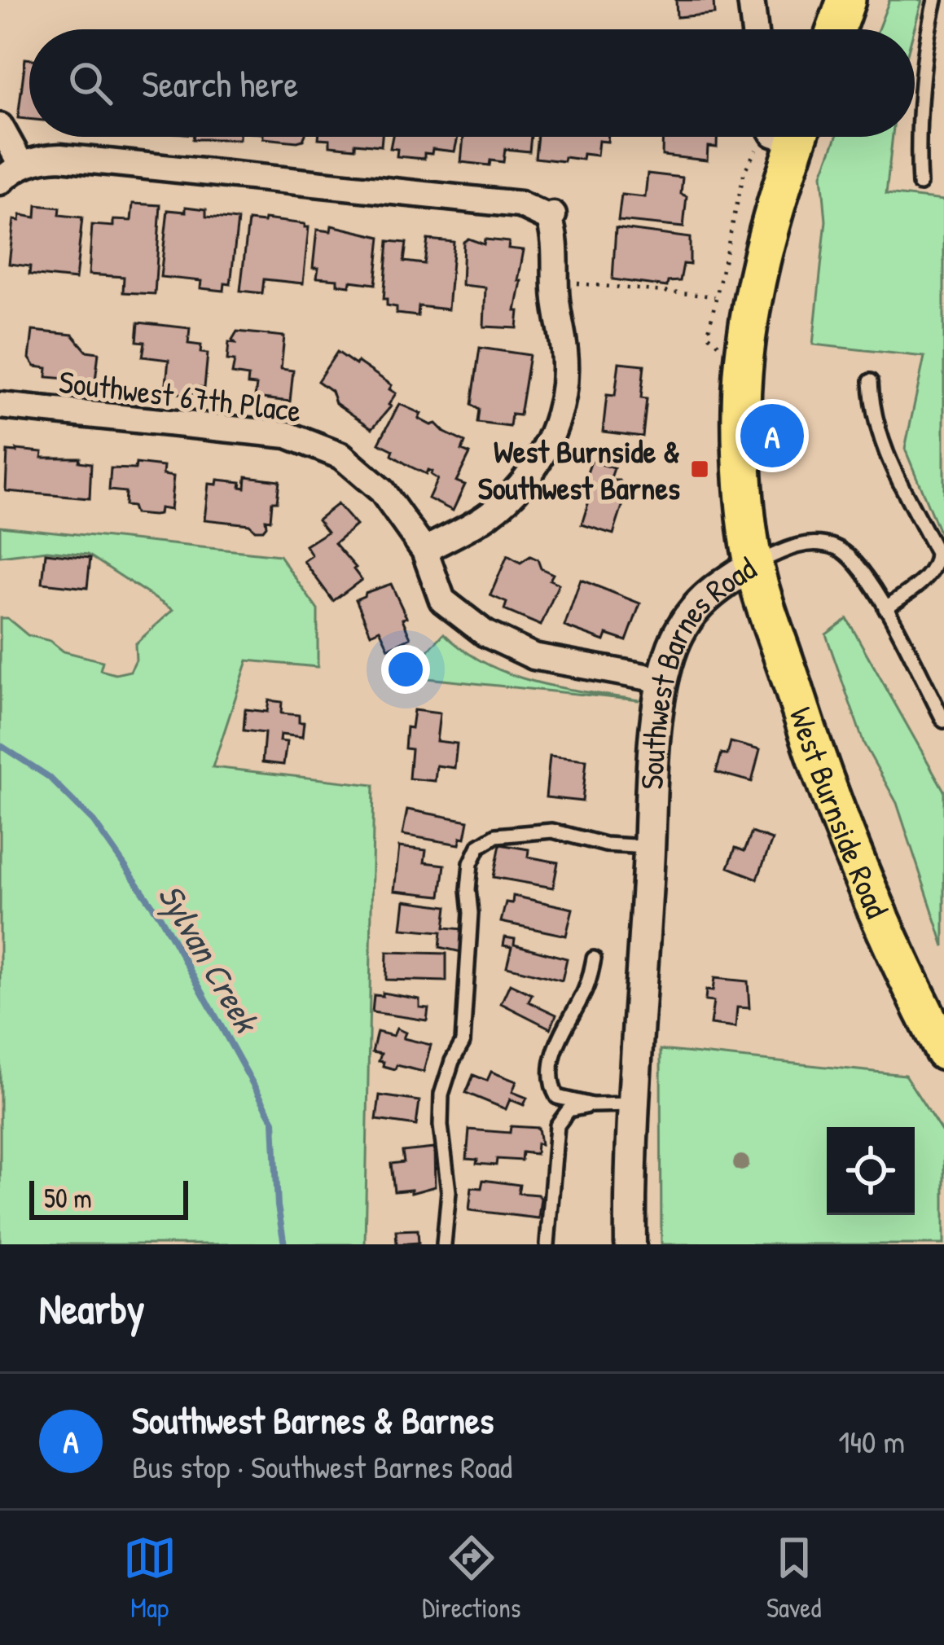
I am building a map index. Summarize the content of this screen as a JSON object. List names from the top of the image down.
{
  "streets": {
    "main road": ["Southwest Barnes Road", "West Burnside Road"],
    "street": ["Southwest 67th Place"]
  },
  "crossings": [
    ["Southwest 67th Place", "Southwest Barnes Road"],
    ["Southwest Barnes Road", "West Burnside Road"]
  ],
  "water": ["Sylvan Creek"],
  "places": {
    "transit": ["West Burnside & Southwest Barnes"]
  },
  "scale_bar": "50 m",
  "page": {
    "search": "Search here",
    "pins": "A",
    "scale": "50 m",
    "heading": "Nearby",
    "list": [
      {
        "mark": "A",
        "name": "Southwest Barnes & Barnes",
        "note": "Bus stop · Southwest Barnes Road",
        "value": "140 m"
      }
    ],
    "nav": ["Map", "Directions", "Saved"]
  }
}
